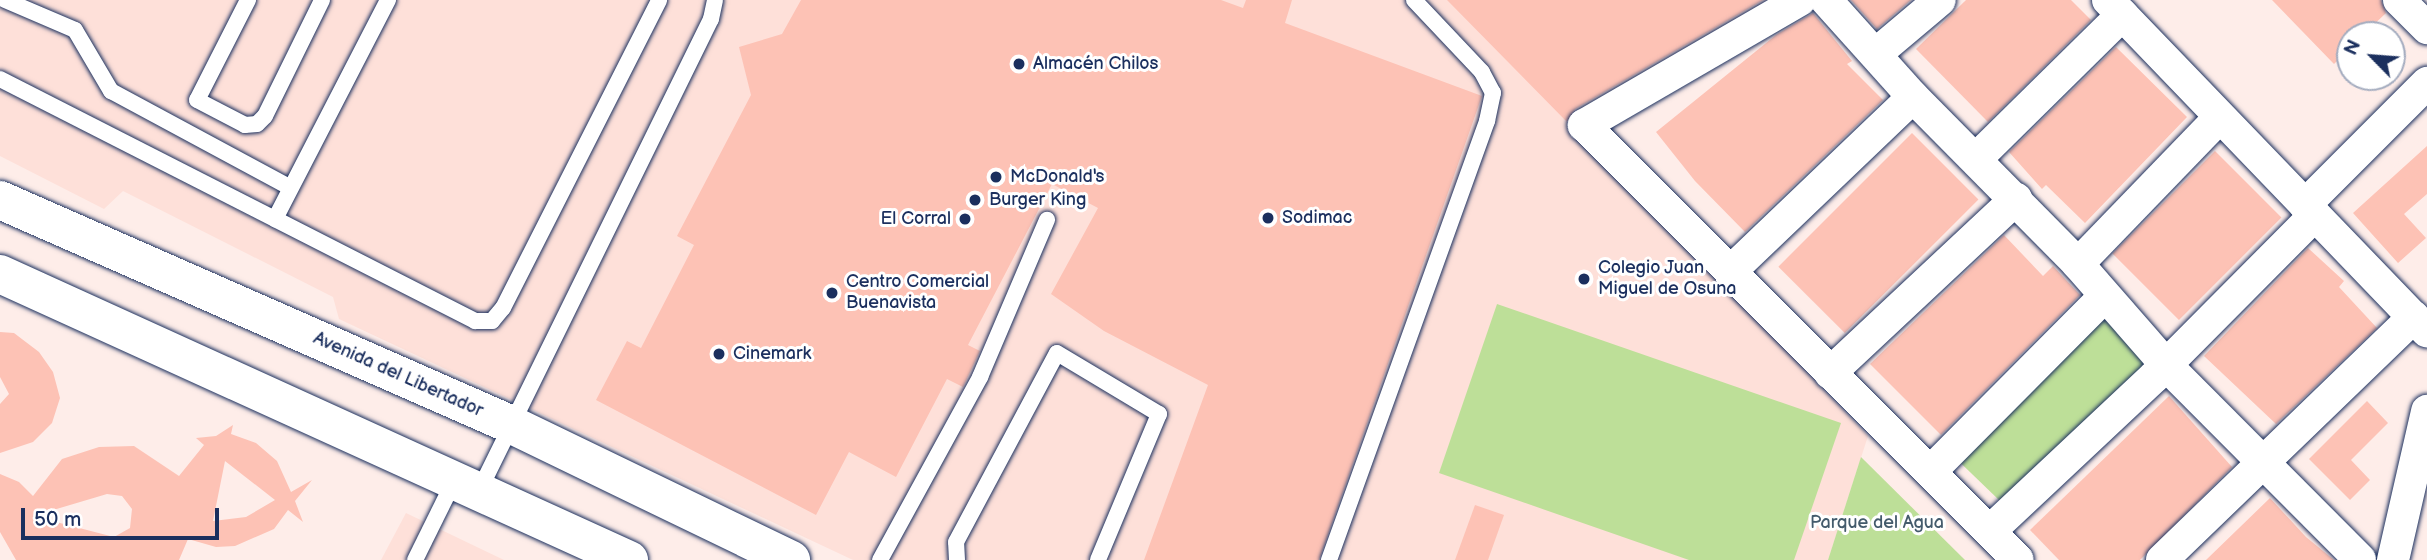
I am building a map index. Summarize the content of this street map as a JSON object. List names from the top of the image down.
{
  "streets": {
    "main road": ["Avenida del Libertador"]
  },
  "parks": ["Parque del Agua"],
  "places": [
    "Almacén Chilos",
    "McDonald's",
    "Burger King",
    "Sodimac",
    "El Corral",
    "Colegio Juan Miguel de Osuna",
    "Centro Comercial Buenavista",
    "Cinemark"
  ],
  "scale_bar": "50 m",
  "north": "top left"
}
